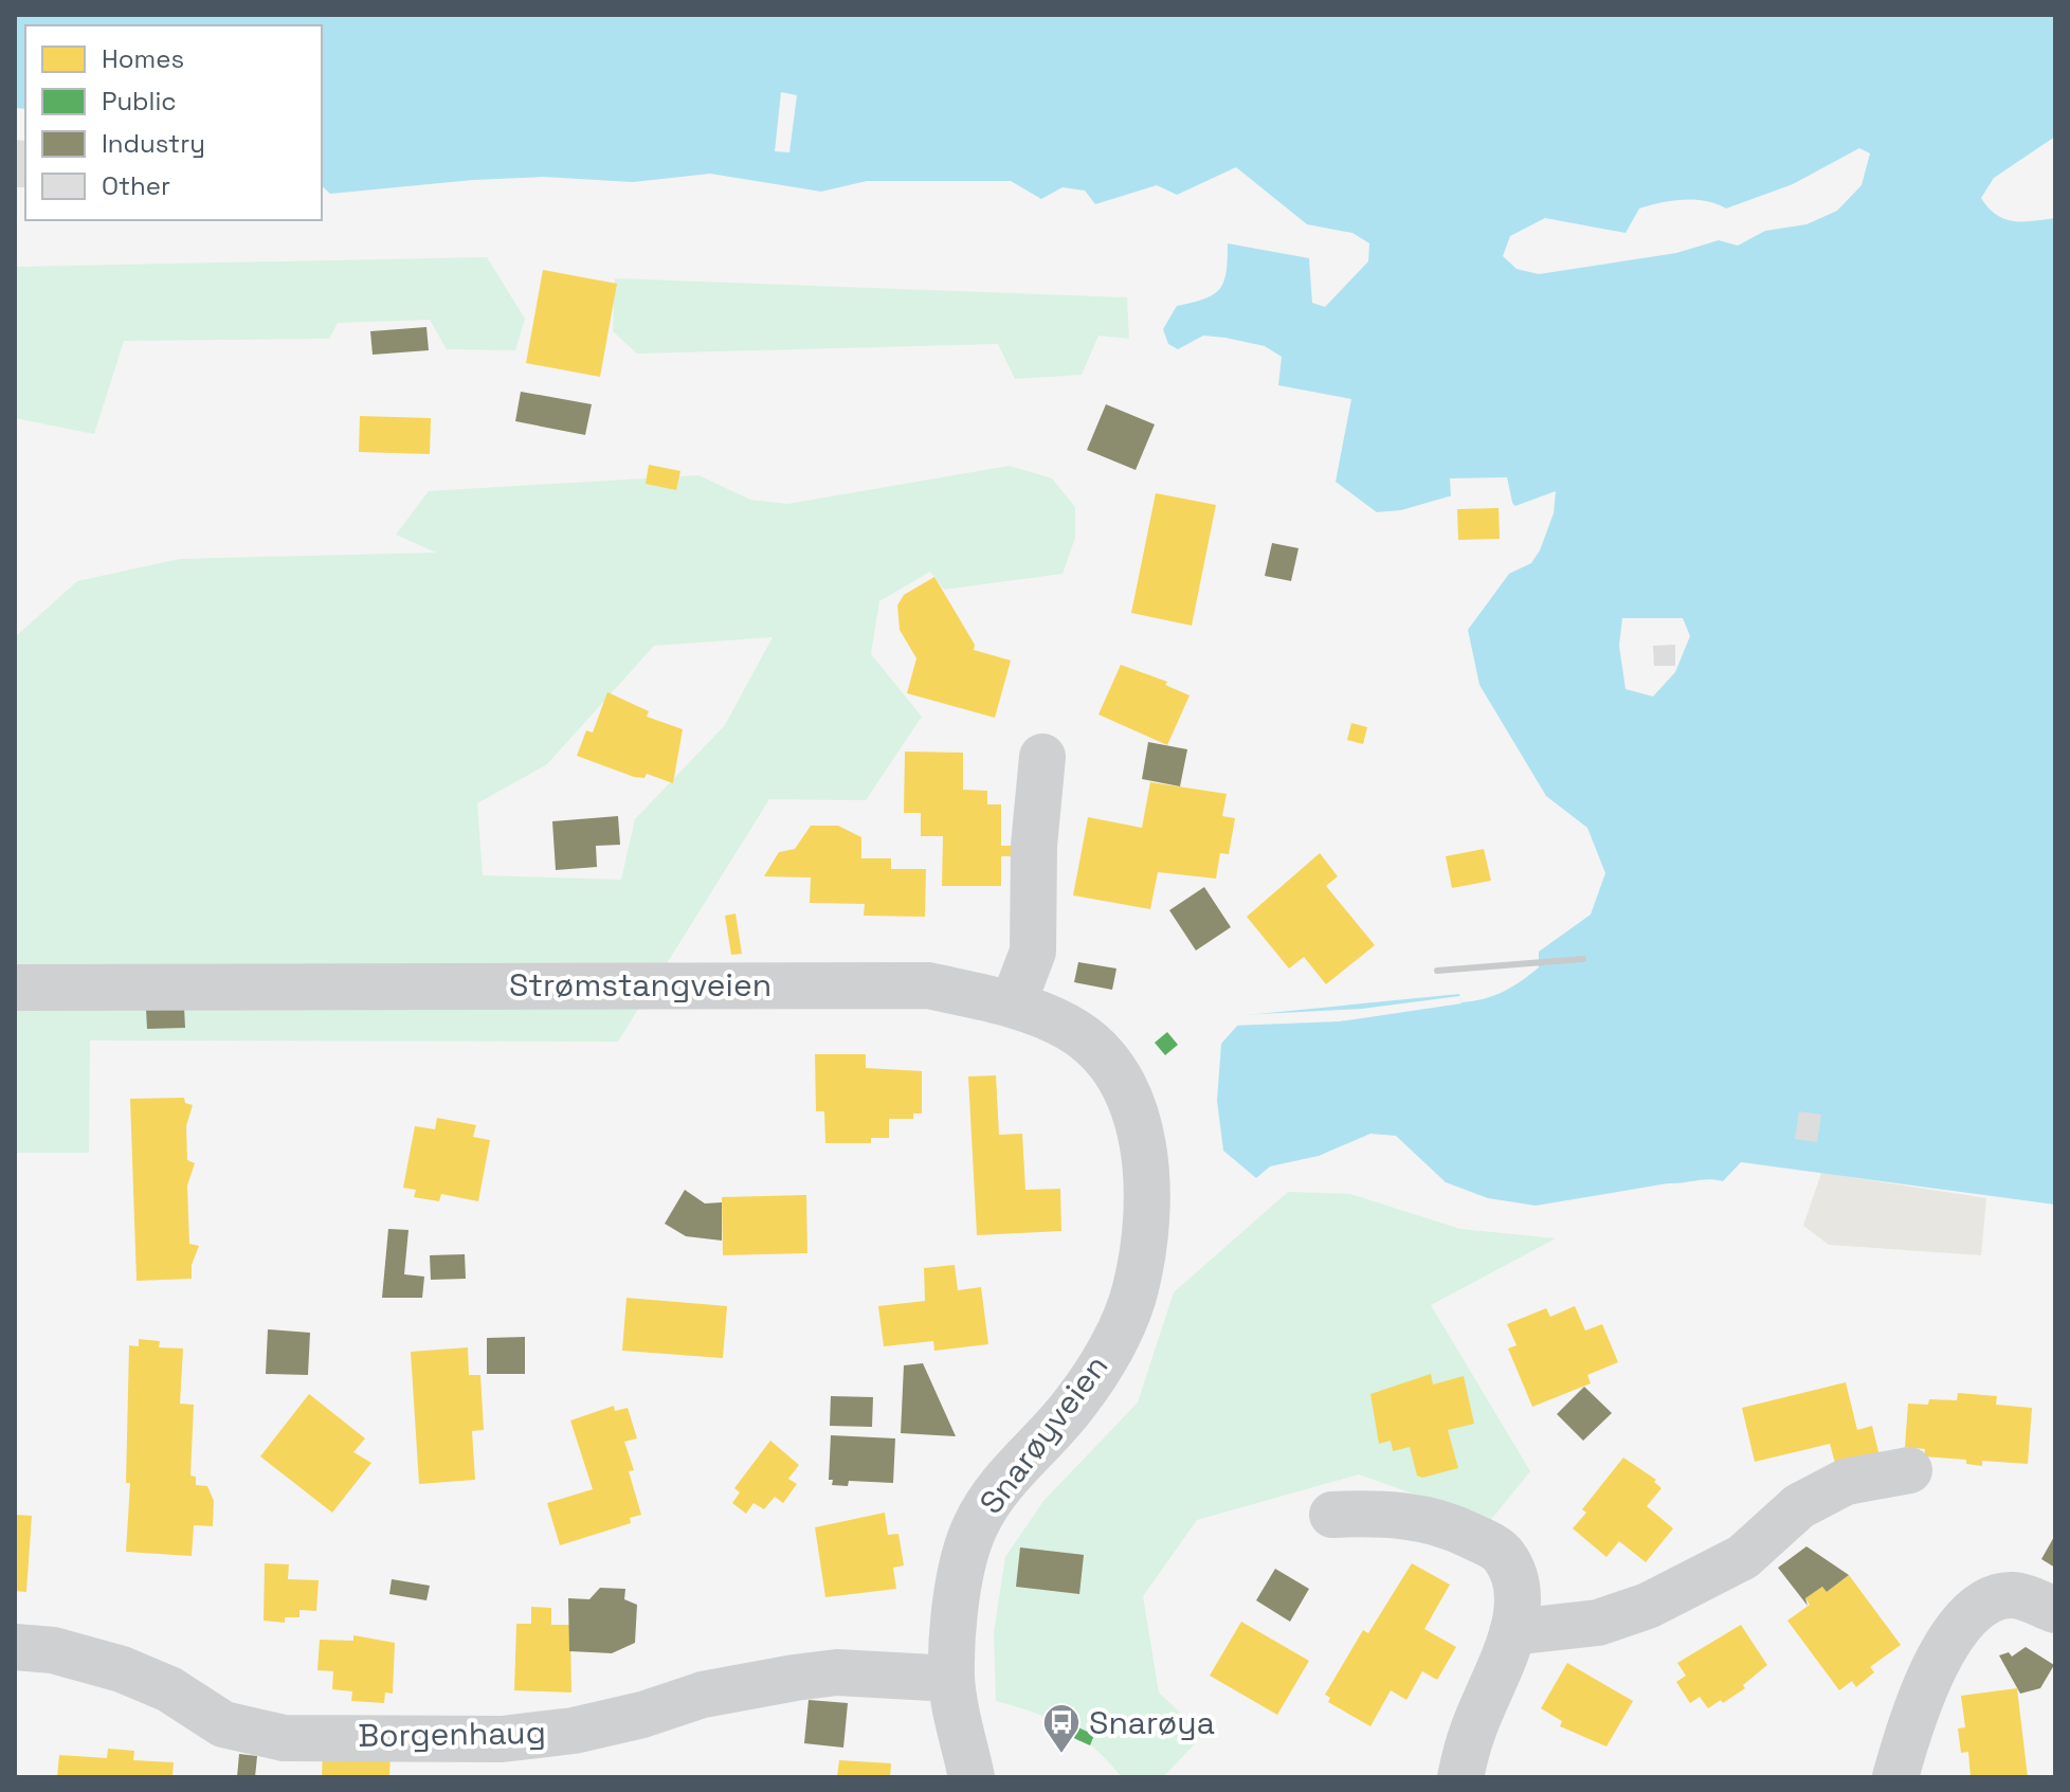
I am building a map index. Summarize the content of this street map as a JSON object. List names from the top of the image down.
{
  "streets": {
    "street": ["Strømstangveien", "Snarøyveien", "Borgenhaug"]
  },
  "crossings": [
    ["Strømstangveien", "Snarøyveien"],
    ["Snarøyveien", "Borgenhaug"]
  ],
  "places": {
    "bus stop": ["Snarøya"]
  },
  "legend": [
    "Homes",
    "Public",
    "Industry",
    "Other"
  ]
}
